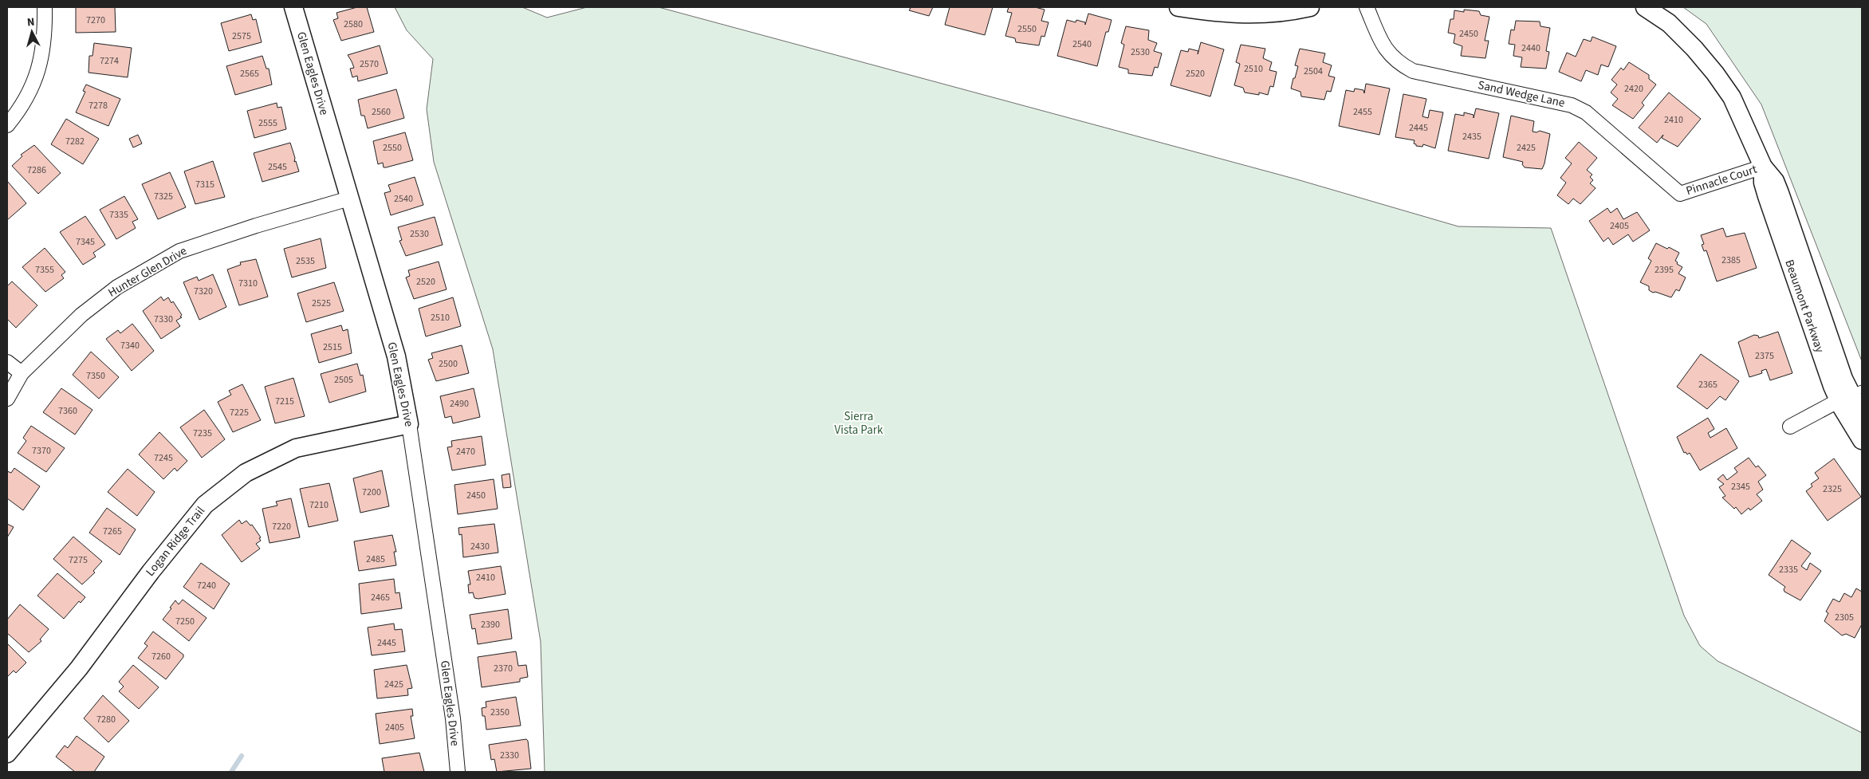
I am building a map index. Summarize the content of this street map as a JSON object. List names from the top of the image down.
{
  "streets": {
    "street": [
      "Glen Eagles Drive",
      "Sand Wedge Lane",
      "Pinnacle Court",
      "Hunter Glen Drive",
      "Beaumont Parkway",
      "Logan Ridge Trail"
    ]
  },
  "crossings": [
    ["Glen Eagles Drive", "Hunter Glen Drive"],
    ["Glen Eagles Drive", "Logan Ridge Trail"],
    ["Sand Wedge Lane", "Pinnacle Court"],
    ["Pinnacle Court", "Beaumont Parkway"]
  ],
  "parks": ["Sierra Vista Park"],
  "house_numbers": [
    "7270",
    "2580",
    "2550",
    "2450",
    "2575",
    "2540",
    "2440",
    "2530",
    "7274",
    "2570",
    "2510",
    "2504",
    "2565",
    "2520",
    "2420",
    "7278",
    "2560",
    "2455",
    "2410",
    "2555",
    "2445",
    "2435",
    "7282",
    "2550",
    "2425",
    "2545",
    "7286",
    "7315",
    "7325",
    "2540",
    "7335",
    "2405",
    "2530",
    "7345",
    "2385",
    "2535",
    "7355",
    "2395",
    "2520",
    "7310",
    "7320",
    "2525",
    "2510",
    "7330",
    "7340",
    "2515",
    "2375",
    "2500",
    "7350",
    "2505",
    "2365",
    "7215",
    "2490",
    "7360",
    "7225",
    "7235",
    "7370",
    "2470",
    "7245",
    "2345",
    "2325",
    "7200",
    "2450",
    "7210",
    "7220",
    "7265",
    "2430",
    "2485",
    "7275",
    "2335",
    "2410",
    "7240",
    "2465",
    "2305",
    "7250",
    "2390",
    "2445",
    "7260",
    "2370",
    "2425",
    "2350",
    "7280",
    "2405",
    "2330"
  ],
  "north": "top"
}
